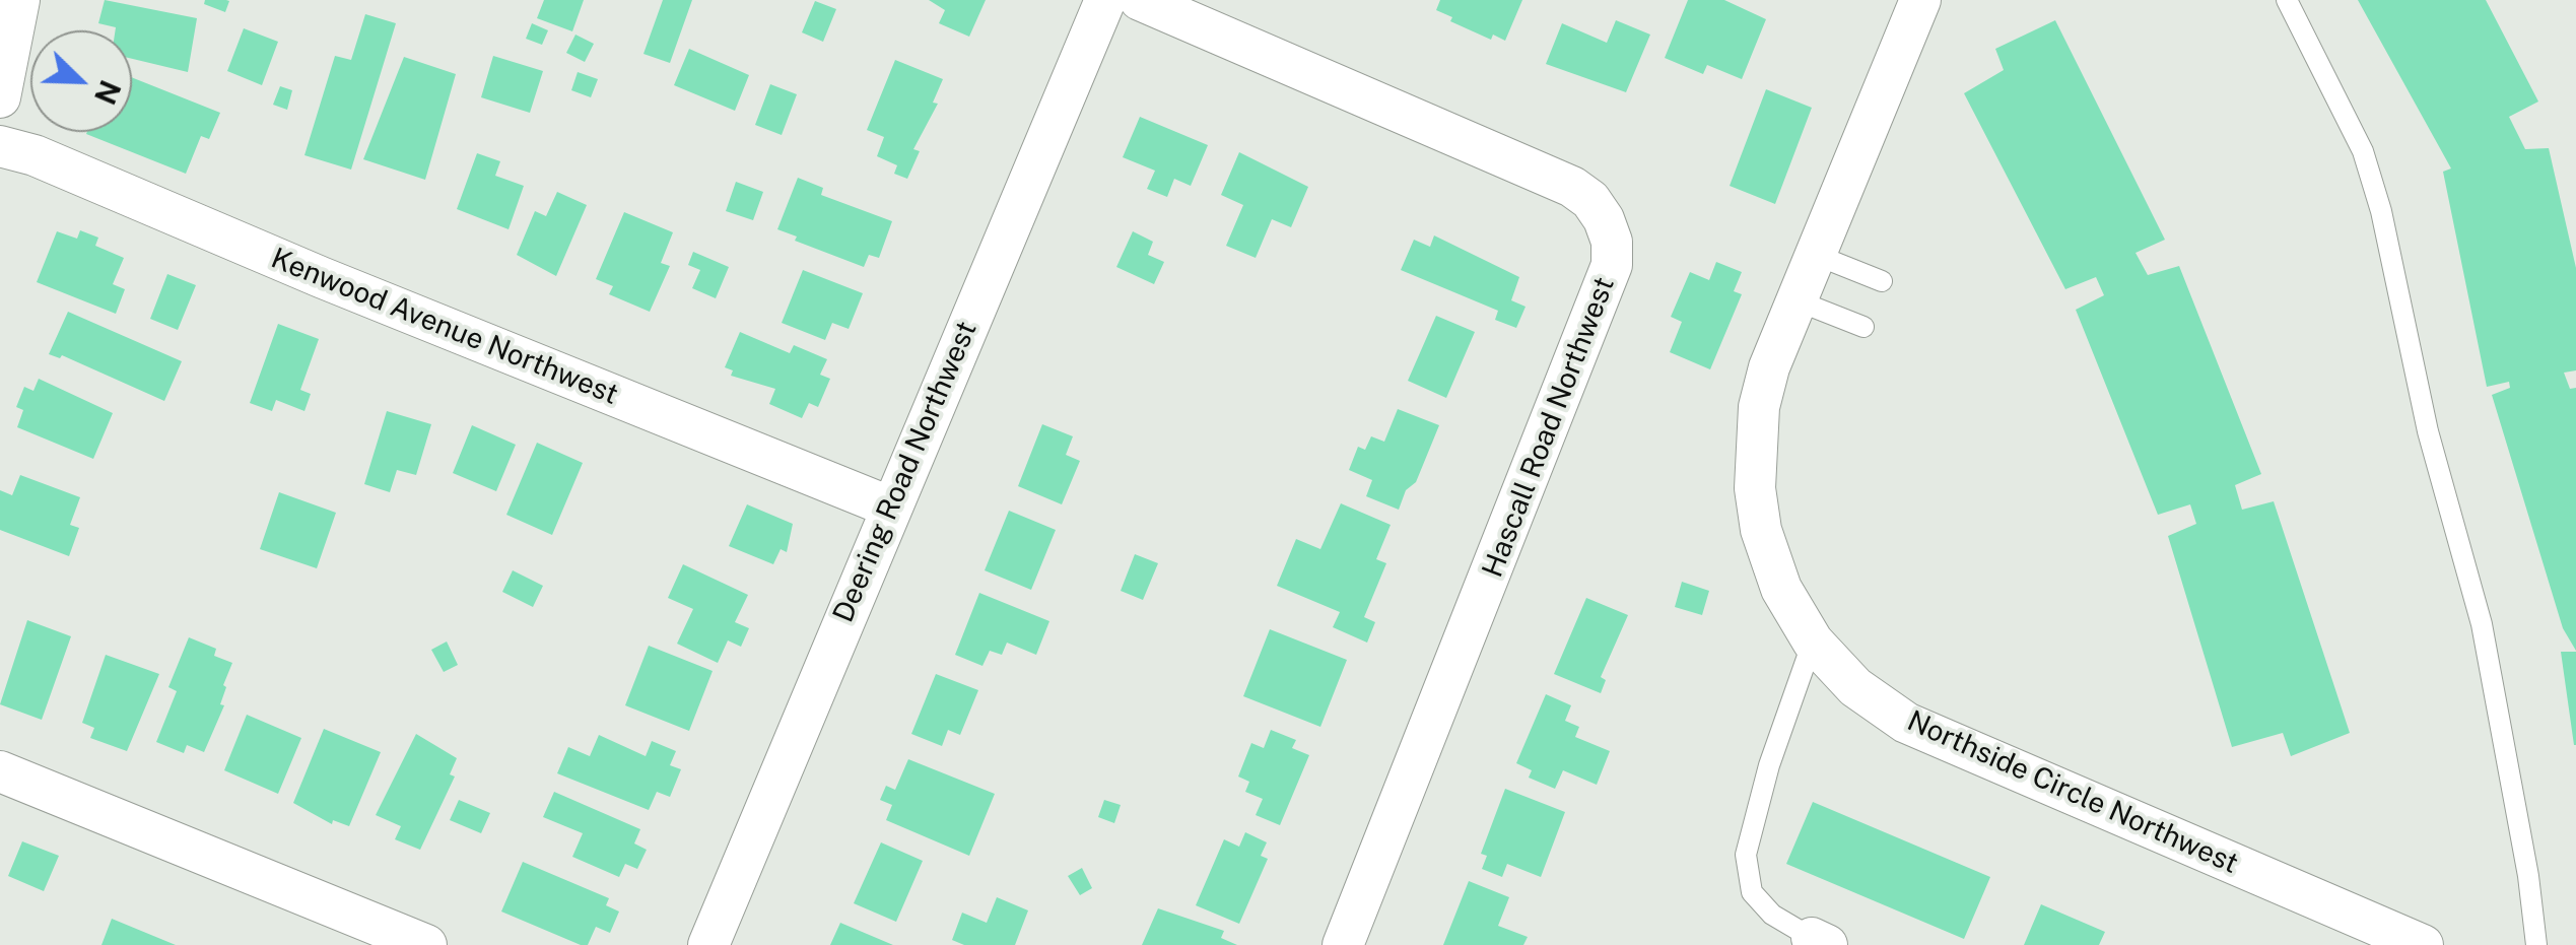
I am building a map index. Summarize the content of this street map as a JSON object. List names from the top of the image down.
{
  "streets": {
    "street": [
      "Kenwood Avenue Northwest",
      "Hascall Road Northwest",
      "Deering Road Northwest",
      "Northside Circle Northwest"
    ]
  },
  "crossings": [
    ["Kenwood Avenue Northwest", "Deering Road Northwest"]
  ],
  "north": "bottom right"
}
